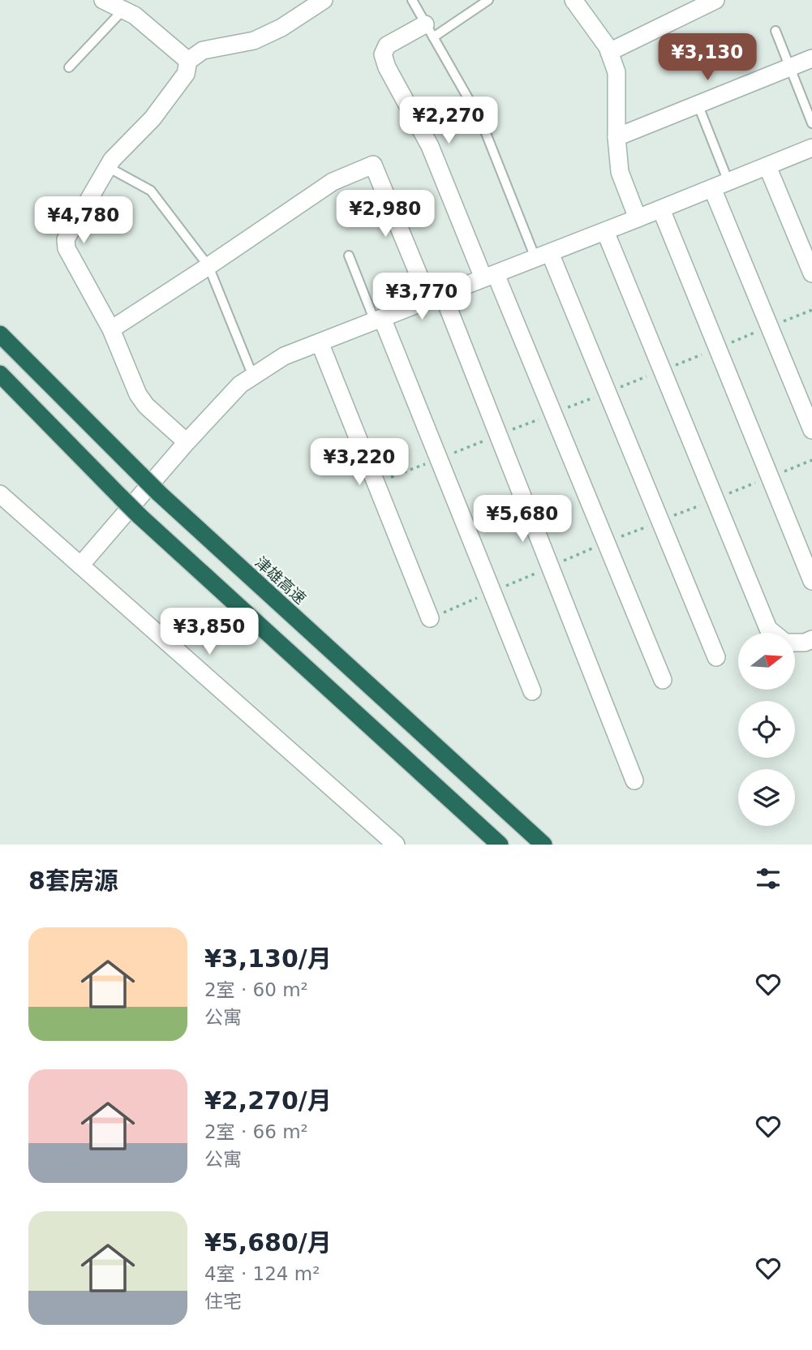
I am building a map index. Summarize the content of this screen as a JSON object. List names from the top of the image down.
{
  "streets": {
    "highway": ["津雄高速"]
  },
  "north": "right",
  "page": {
    "price": [
      "¥3,130",
      "¥2,270",
      "¥2,980",
      "¥4,780",
      "¥3,770",
      "¥3,220",
      "¥5,680",
      "¥3,850"
    ],
    "heading": "8套房源",
    "list": [
      {
        "name": "¥3,130/月",
        "note": "2室 · 60 m² · 公寓"
      },
      {
        "name": "¥2,270/月",
        "note": "2室 · 66 m² · 公寓"
      },
      {
        "name": "¥5,680/月",
        "note": "4室 · 124 m² · 住宅"
      }
    ]
  }
}
